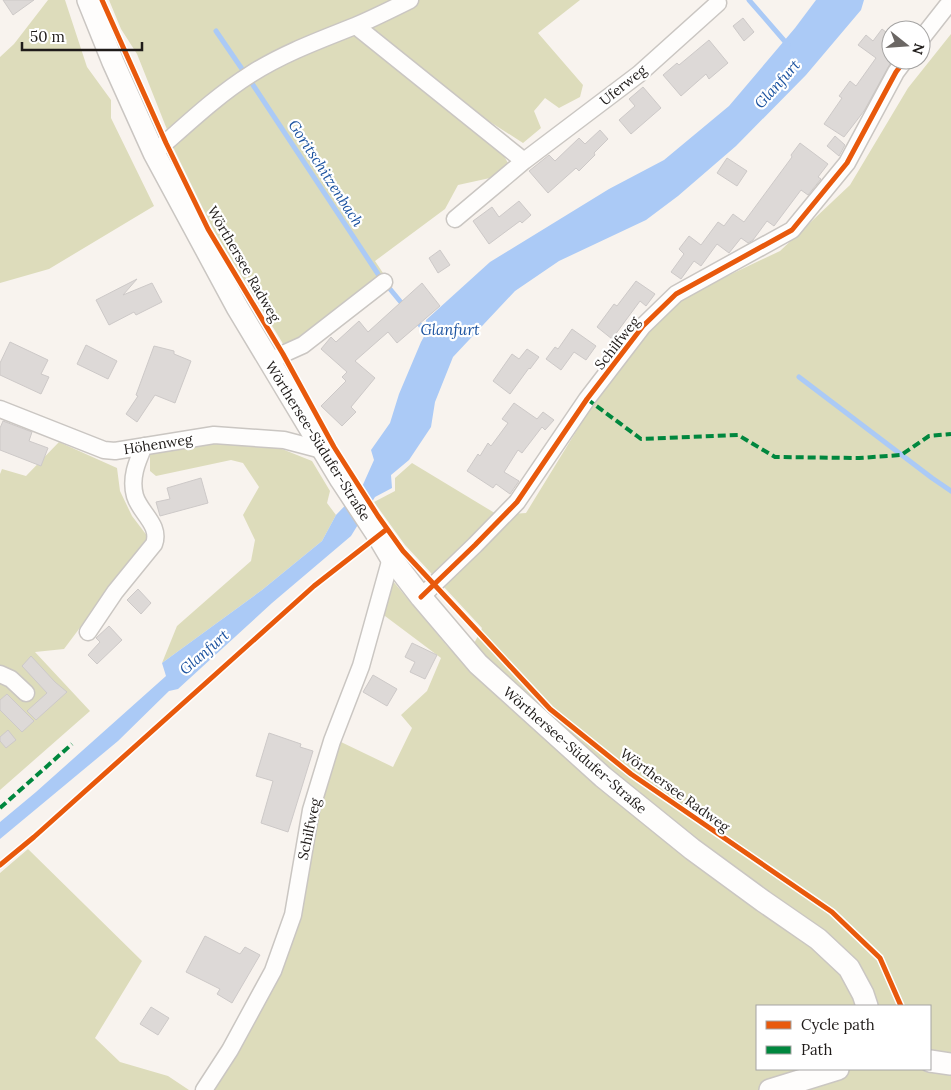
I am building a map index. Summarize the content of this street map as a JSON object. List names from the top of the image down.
{
  "streets": {
    "main road": ["Wörthersee-Südufer-Straße"],
    "street": ["Uferweg", "Schilfweg", "Höhenweg"],
    "cycle path": ["Wörthersee Radweg"]
  },
  "crossings": [
    ["Schilfweg", "Wörthersee-Südufer-Straße"],
    ["Wörthersee-Südufer-Straße", "Höhenweg"]
  ],
  "water": ["Glanfurt", "Goritschitzenbach"],
  "legend": ["Cycle path", "Path"],
  "scale_bar": "50 m",
  "north": "right"
}
